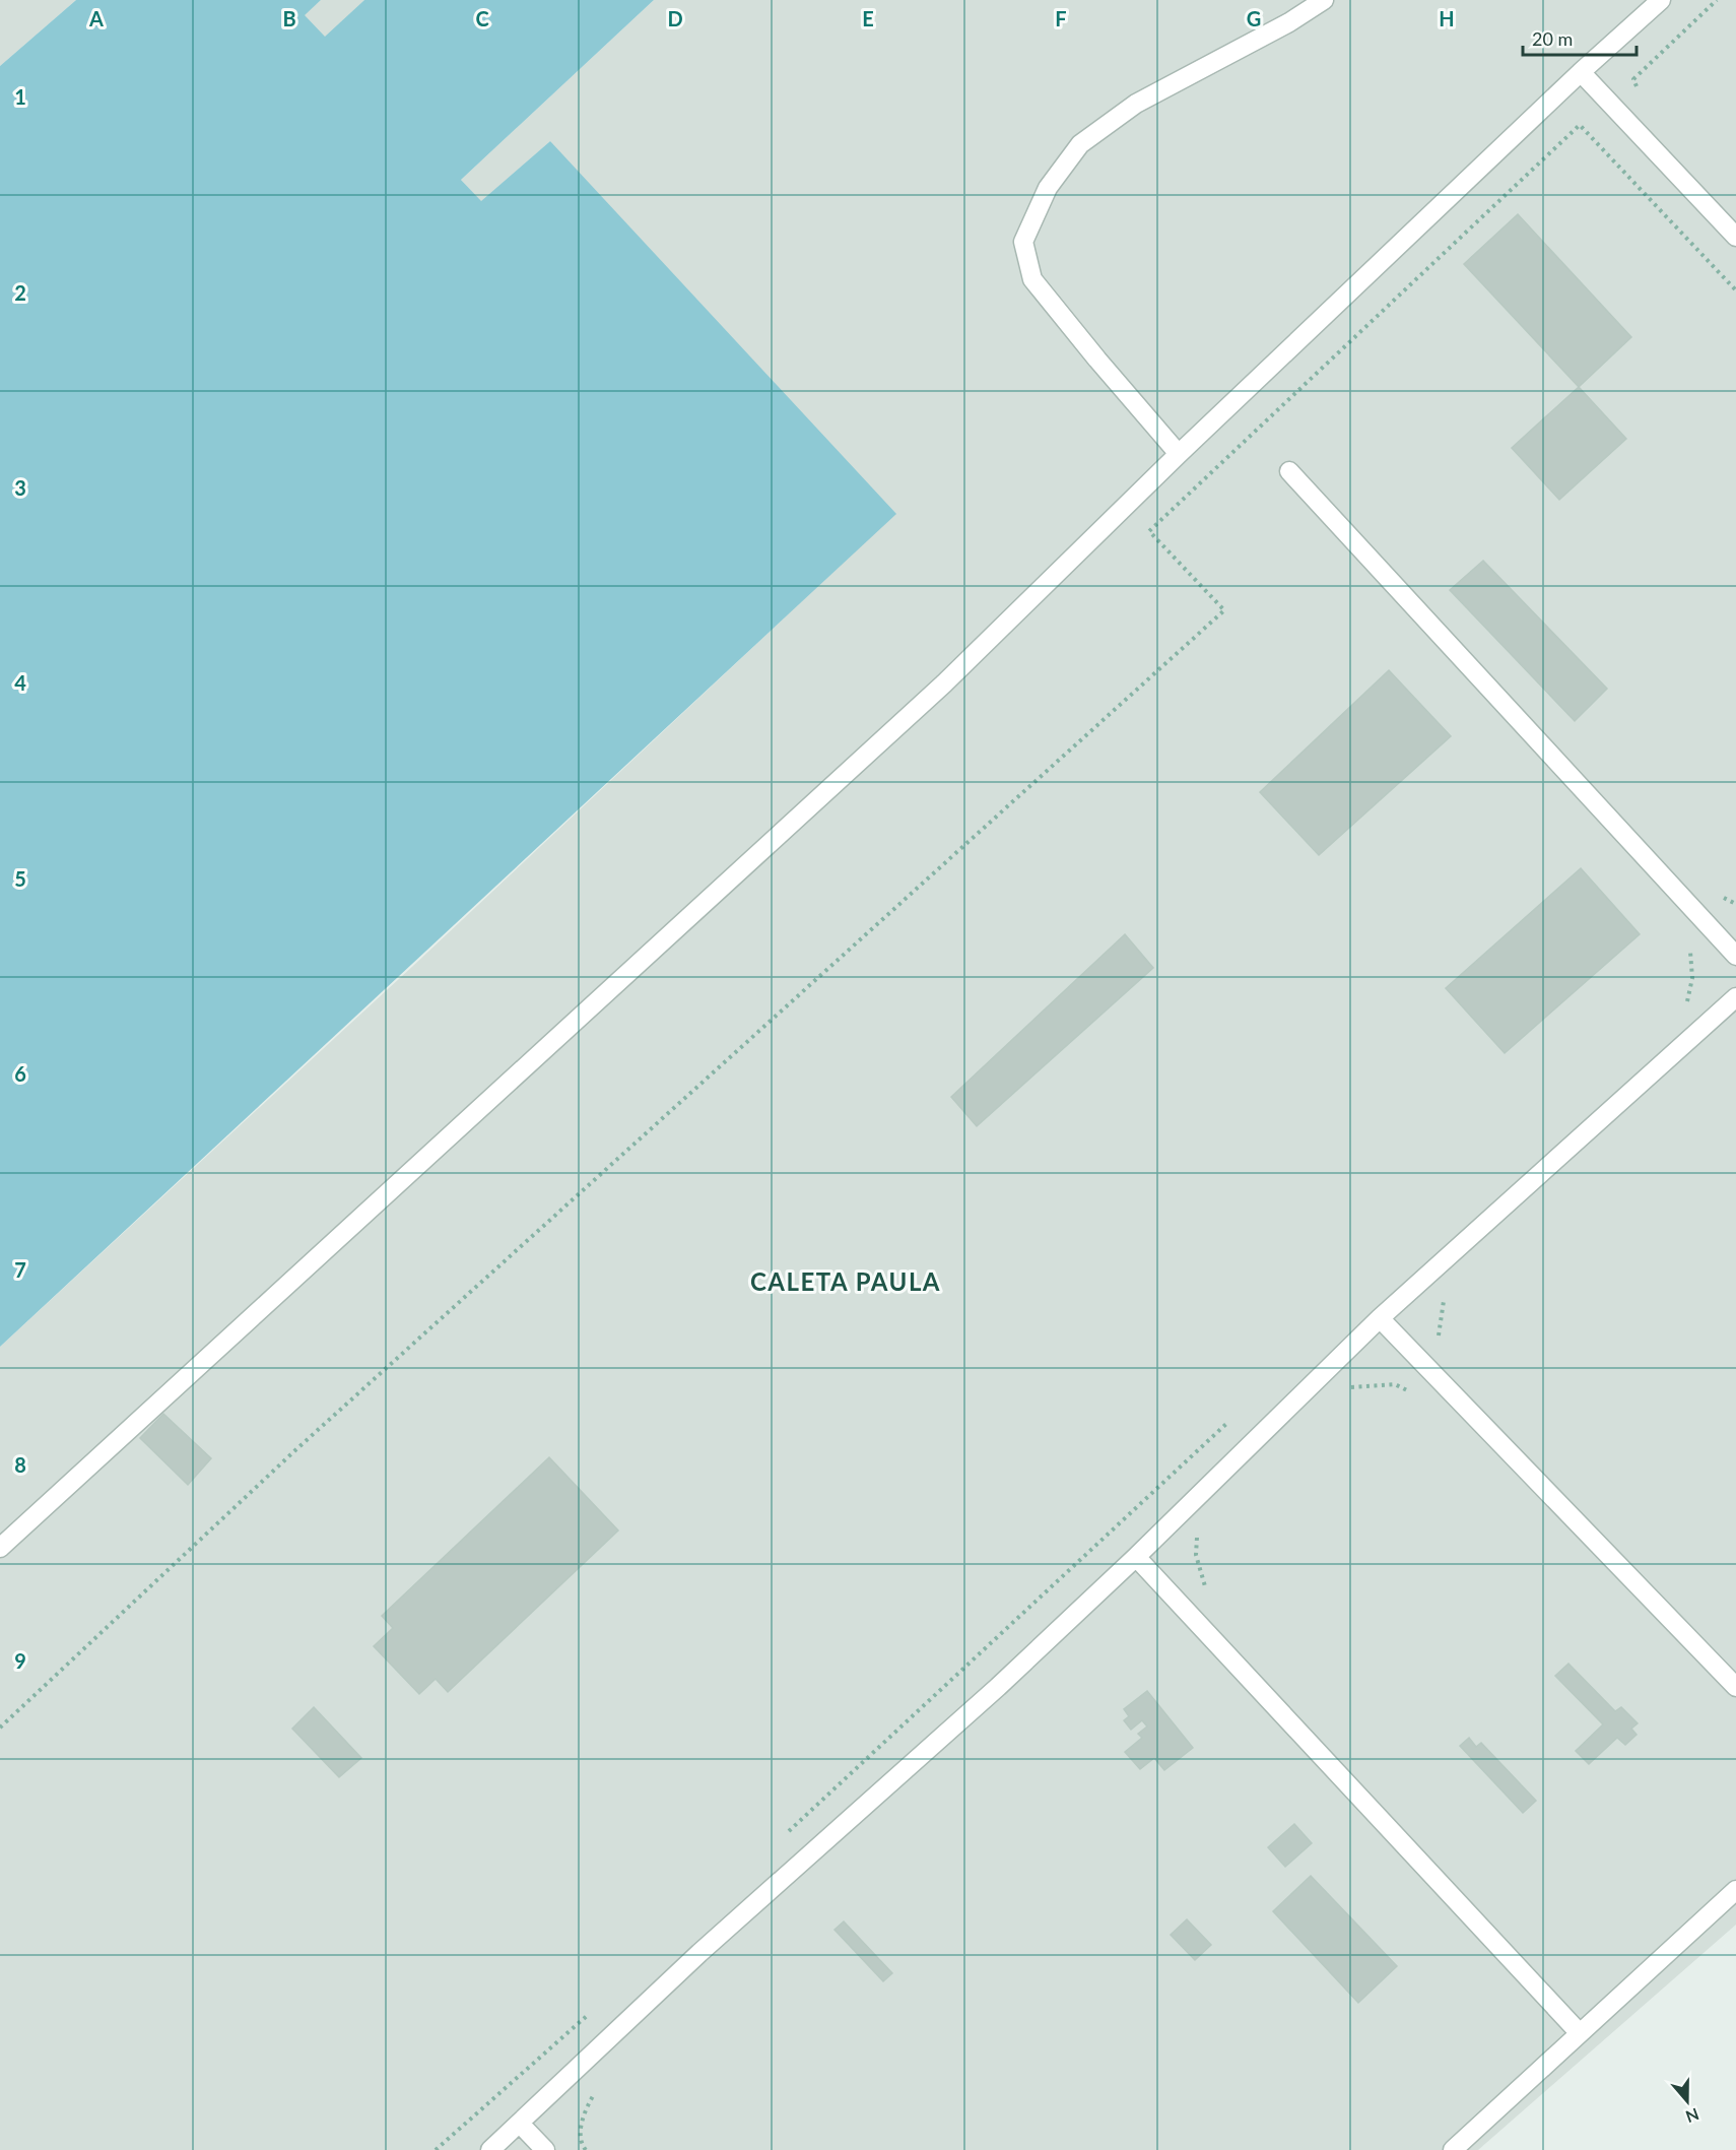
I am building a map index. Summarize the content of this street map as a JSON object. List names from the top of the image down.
{
  "districts": ["CALETA PAULA"],
  "scale_bar": "20 m",
  "north": "bottom",
  "grid": {
    "columns": [
      "A",
      "B",
      "C",
      "D",
      "E",
      "F",
      "G",
      "H"
    ],
    "rows": [
      "1",
      "2",
      "3",
      "4",
      "5",
      "6",
      "7",
      "8",
      "9"
    ]
  }
}
